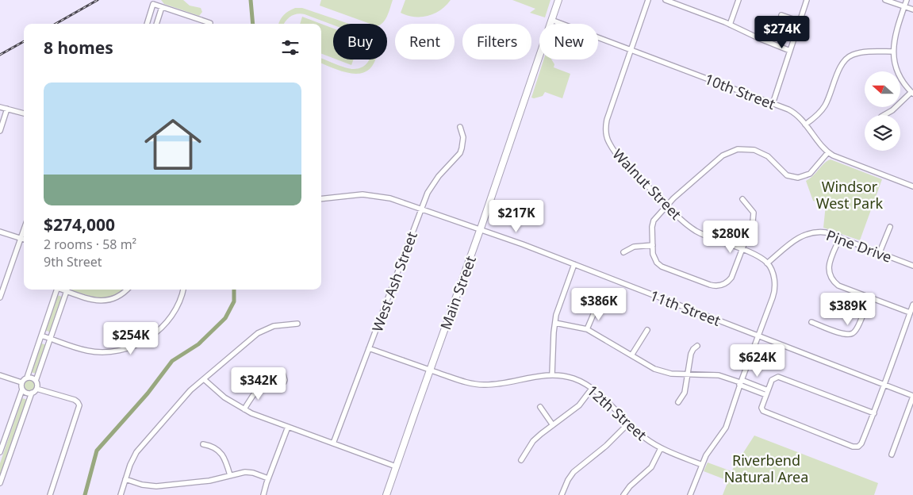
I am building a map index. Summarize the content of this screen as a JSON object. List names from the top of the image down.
{
  "streets": {
    "main road": ["Main Street"],
    "street": [
      "10th Street",
      "Walnut Street",
      "Pine Drive",
      "West Ash Street",
      "11th Street",
      "12th Street"
    ]
  },
  "crossings": [
    ["10th Street", "Walnut Street"],
    ["10th Street", "Main Street"],
    ["Walnut Street", "Pine Drive"],
    ["West Ash Street", "11th Street"],
    ["West Ash Street", "12th Street"],
    ["Main Street", "11th Street"],
    ["Main Street", "12th Street"]
  ],
  "parks": ["Windsor West Park", "Riverbend Natural Area"],
  "north": "left",
  "page": {
    "price": [
      "$274K",
      "$217K",
      "$280K",
      "$386K",
      "$389K",
      "$254K",
      "$624K",
      "$342K"
    ],
    "chip": [
      "Buy",
      "Rent",
      "Filters",
      "New"
    ],
    "heading": "8 homes",
    "list": [
      {
        "name": "$274,000",
        "note": "2 rooms · 58 m² · 9th Street"
      }
    ]
  }
}
